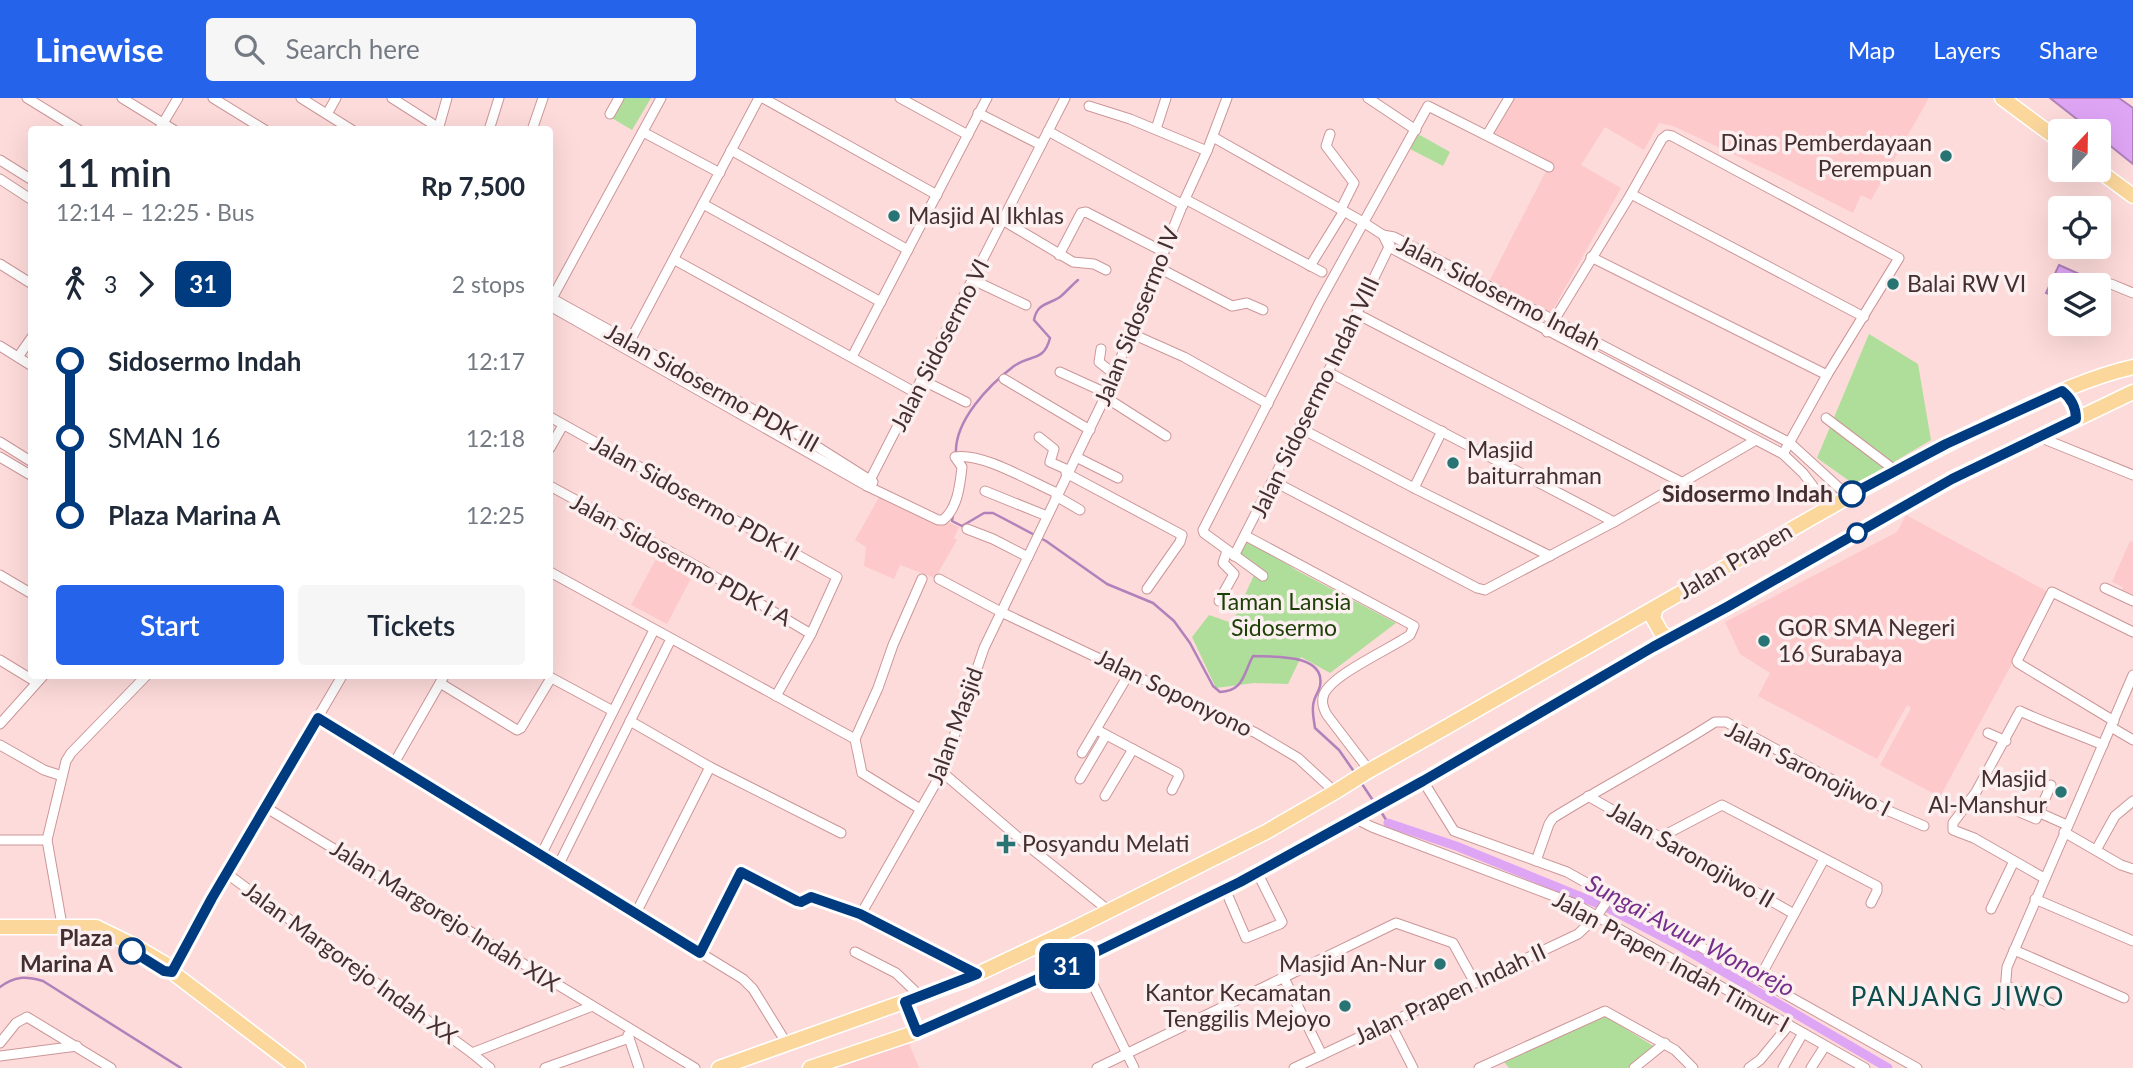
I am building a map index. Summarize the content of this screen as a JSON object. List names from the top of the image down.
{
  "streets": {
    "main road": ["Jalan Prapen"],
    "street": [
      "Jalan Sidosermo Indah",
      "Jalan Sidosermo IV",
      "Jalan Sidosermo VI",
      "Jalan Sidosermo PDK III",
      "Jalan Sidosermo Indah VIII",
      "Jalan Sidosermo PDK II",
      "Jalan Sidosermo PDK I A",
      "Jalan Soponyono",
      "Jalan Masjid",
      "Jalan Saronojiwo I",
      "Jalan Saronojiwo II",
      "Jalan Margorejo Indah XIX",
      "Jalan Prapen Indah Timur I",
      "Jalan Margorejo Indah XX",
      "Jalan Prapen Indah II"
    ]
  },
  "crossings": [
    ["Jalan Sidosermo Indah", "Jalan Sidosermo Indah VIII"],
    ["Jalan Sidosermo Indah", "Jalan Prapen"],
    ["Jalan Sidosermo IV", "Jalan Sidosermo PDK III"],
    ["Jalan Sidosermo IV", "Jalan Masjid"],
    ["Jalan Sidosermo VI", "Jalan Sidosermo PDK III"],
    ["Jalan Sidosermo PDK II", "Jalan Sidosermo PDK I A"],
    ["Jalan Prapen", "Jalan Soponyono"],
    ["Jalan Prapen", "Jalan Prapen Indah Timur I"],
    ["Jalan Soponyono", "Jalan Masjid"],
    ["Jalan Saronojiwo I", "Jalan Saronojiwo II"],
    ["Jalan Margorejo Indah XIX", "Jalan Margorejo Indah XX"],
    ["Jalan Prapen Indah Timur I", "Jalan Prapen Indah II"]
  ],
  "districts": ["PANJANG JIWO"],
  "water": ["Sungai Avuur Wonorejo"],
  "parks": ["Taman Lansia Sidosermo"],
  "places": {
    "other": [
      "Dinas Pemberdayaan Perempuan",
      "Masjid Al Ikhlas",
      "Balai RW VI",
      "Masjid baiturrahman",
      "Sidosermo Indah",
      "GOR SMA Negeri 16 Surabaya",
      "Masjid Al-Manshur",
      "Plaza Marina A",
      "Masjid An-Nur",
      "Kantor Kecamatan Tenggilis Mejoyo"
    ],
    "health": ["Posyandu Melati"]
  },
  "lines": ["bus line 31"],
  "north": "top",
  "page": {
    "header": "Linewise",
    "search": "Search here",
    "nav": ["Map", "Layers", "Share"],
    "on_map": "31",
    "heading": ["11 min", "12:14 – 12:25 · Bus", "Rp 7,500"],
    "legs": ["3", "31", "2 stops"],
    "list": [
      {
        "name": "Sidosermo Indah",
        "value": "12:17"
      },
      {
        "name": "SMAN 16",
        "value": "12:18"
      },
      {
        "name": "Plaza Marina A",
        "value": "12:25"
      }
    ],
    "buttons": ["Start", "Tickets"]
  }
}
